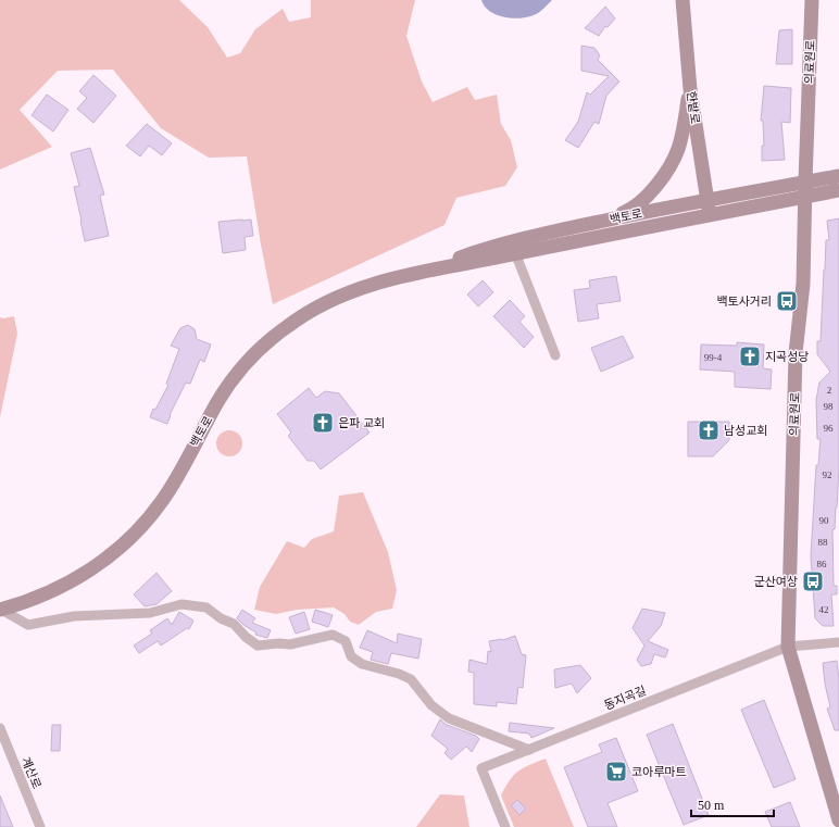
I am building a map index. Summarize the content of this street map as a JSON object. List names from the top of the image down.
{
  "streets": {
    "street": [
      "의료원로",
      "한밭로",
      "백토로",
      "동지곡길",
      "계산로"
    ]
  },
  "crossings": [
    ["의료원로", "백토로"],
    ["의료원로", "동지곡길"],
    ["한밭로", "백토로"]
  ],
  "places": {
    "bus stop": ["백토사거리", "군산여상"],
    "church": ["지곡성당", "은파 교회", "남성교회"],
    "supermarket": ["코아루마트"]
  },
  "house_numbers": [
    "99-4",
    "2",
    "98",
    "96",
    "92",
    "90",
    "88",
    "86",
    "42"
  ],
  "scale_bar": "50 m"
}
